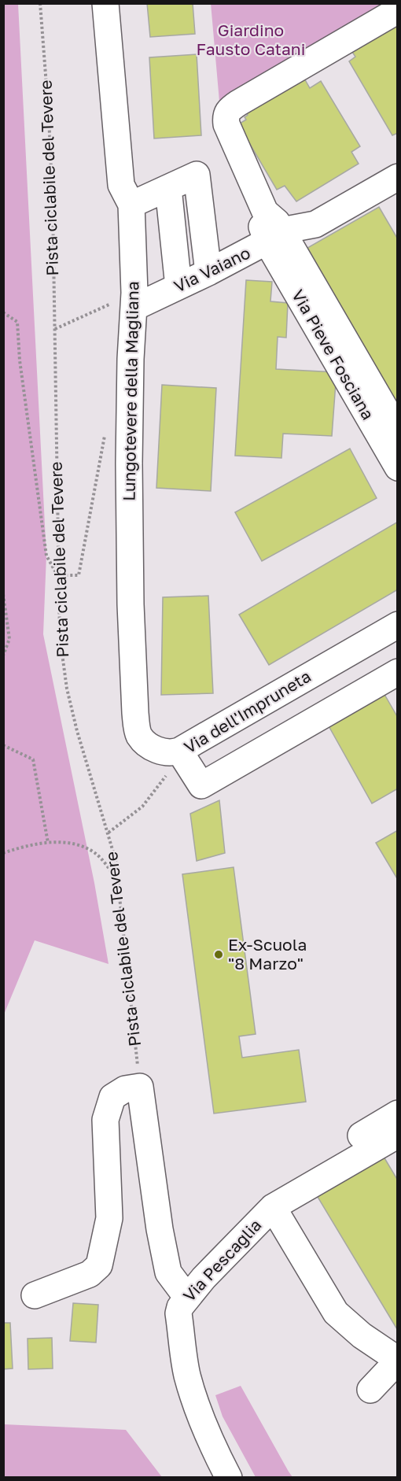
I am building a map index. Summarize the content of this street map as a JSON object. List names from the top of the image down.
{
  "streets": {
    "street": [
      "Via Vaiano",
      "Via Pieve Fosciana",
      "Lungotevere della Magliana",
      "Via dell'Impruneta",
      "Via Pescaglia"
    ],
    "path": ["Pista ciclabile del Tevere"]
  },
  "crossings": [
    ["Via Vaiano", "Via Pieve Fosciana"],
    ["Via Vaiano", "Lungotevere della Magliana"],
    ["Lungotevere della Magliana", "Via dell'Impruneta"]
  ],
  "parks": ["Giardino Fausto Catani"],
  "places": ["Ex-Scuola \"8 Marzo\""]
}
